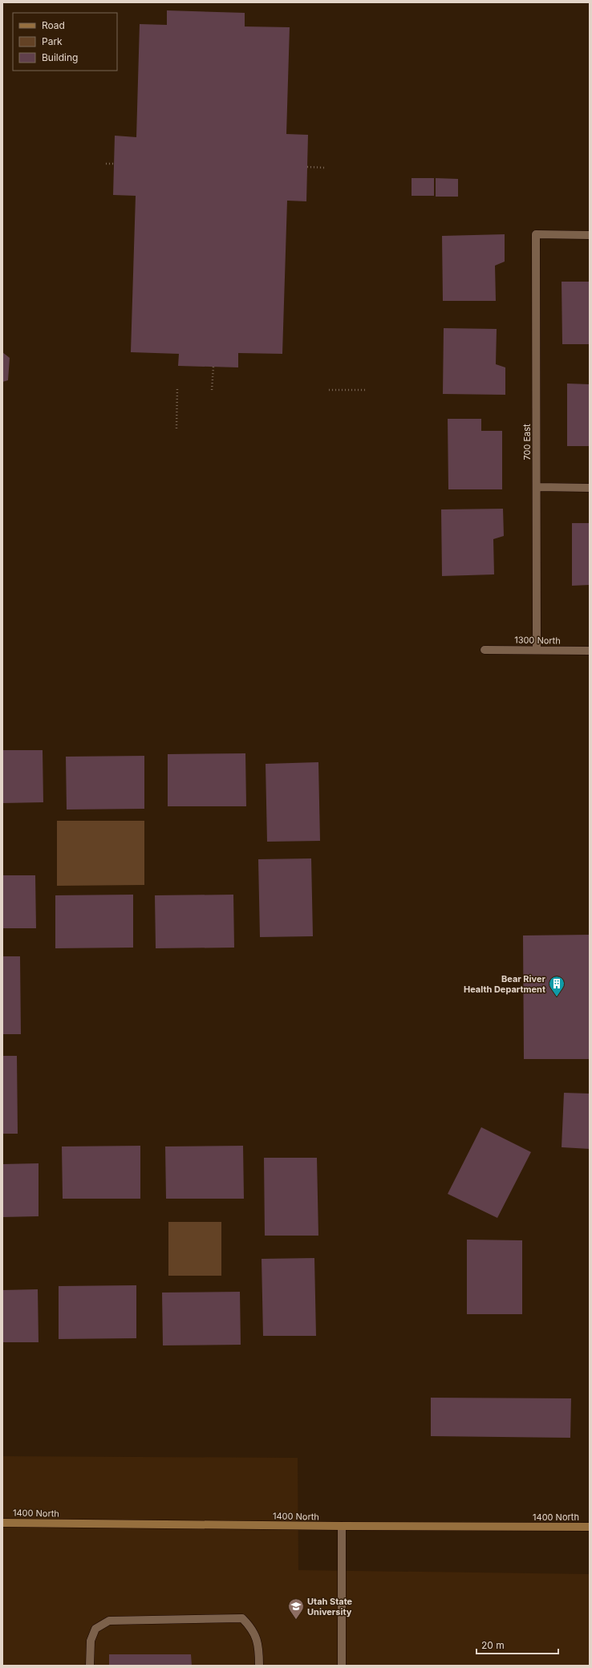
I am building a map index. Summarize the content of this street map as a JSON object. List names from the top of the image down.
{
  "streets": {
    "main road": ["1400 North"],
    "street": ["700 East", "1300 North"]
  },
  "crossings": [
    ["700 East", "1300 North"]
  ],
  "places": {
    "building": ["Bear River Health Department"],
    "school or university": ["Utah State University"]
  },
  "legend": ["Road", "Park", "Building"],
  "scale_bar": "20 m"
}
